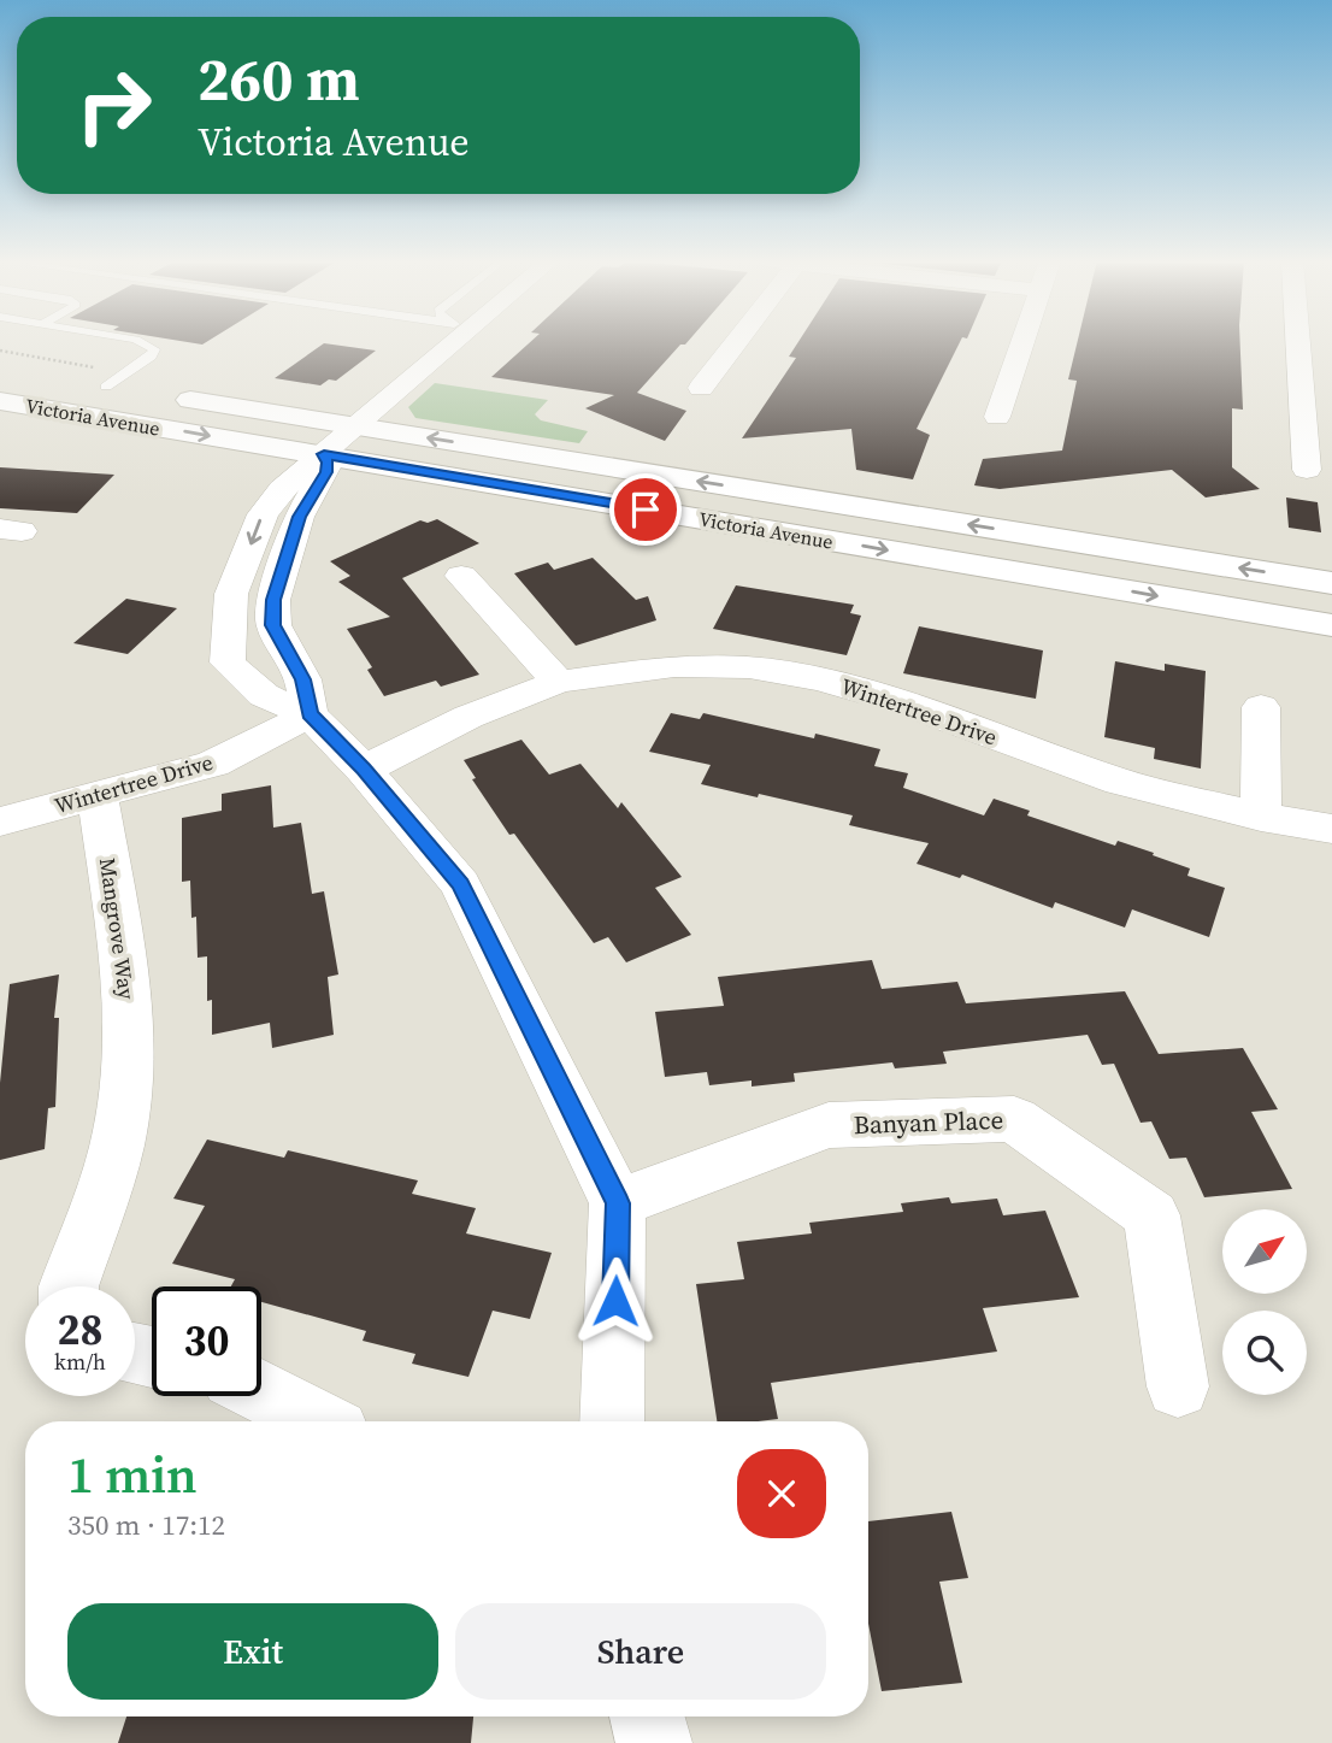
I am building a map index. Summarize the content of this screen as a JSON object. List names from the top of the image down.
{
  "streets": {
    "main road": ["Victoria Avenue"],
    "street": ["Wintertree Drive", "Mangrove Way", "Banyan Place"]
  },
  "crossings": [
    ["Wintertree Drive", "Mangrove Way"]
  ],
  "north": "top right",
  "page": {
    "turn": ["260 m", "Victoria Avenue"],
    "speed": "28 km/h",
    "limit": "30",
    "heading": ["1 min", "350 m · 17:12"],
    "buttons": ["Exit", "Share"]
  }
}
